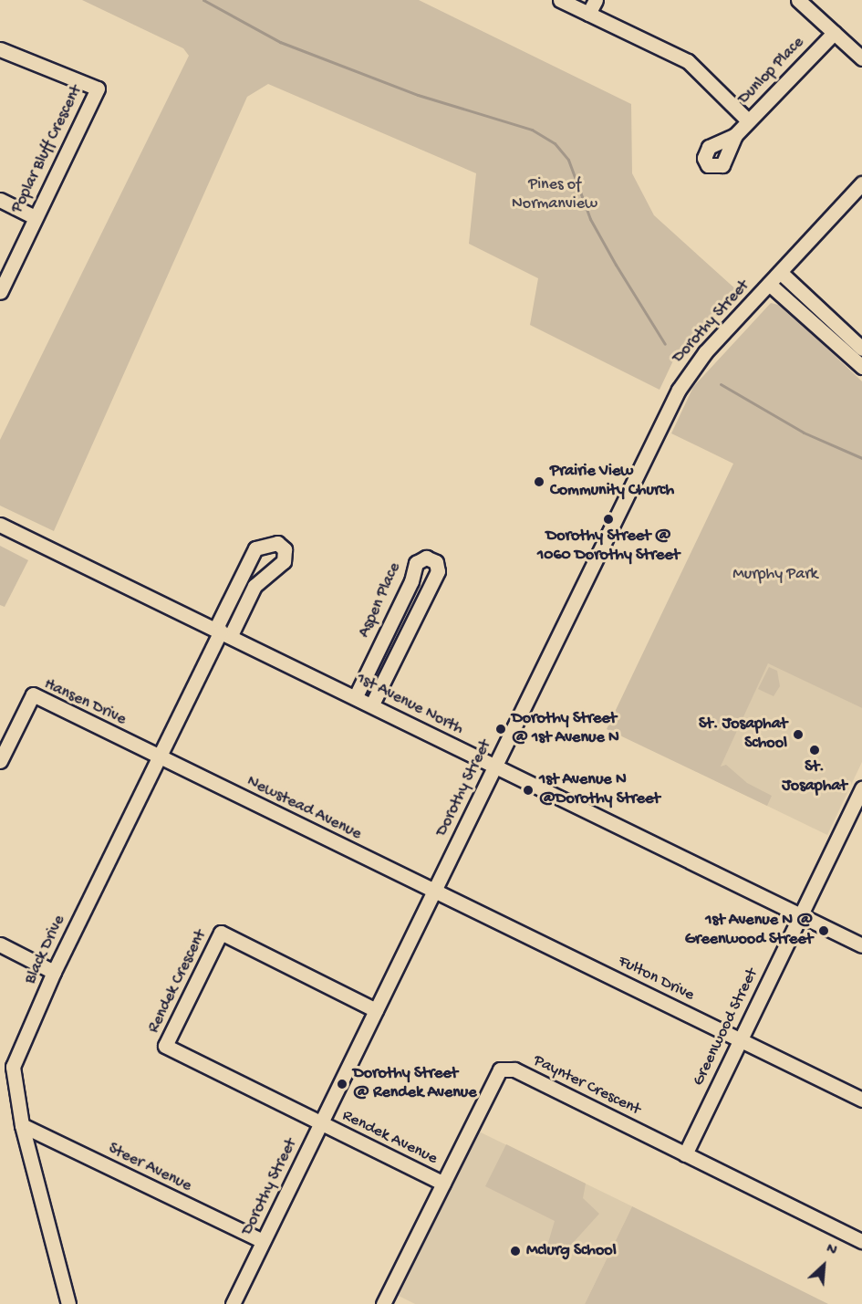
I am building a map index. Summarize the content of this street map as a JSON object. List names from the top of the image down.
{
  "streets": {
    "street": [
      "Dunlop Place",
      "Poplar Bluff Crescent",
      "Dorothy Street",
      "Aspen Place",
      "Hansen Drive",
      "1st Avenue North",
      "Newstead Avenue",
      "Black Drive",
      "Fulton Drive",
      "Rendek Crescent",
      "Greenwood Street",
      "Paynter Crescent",
      "Rendek Avenue",
      "Steer Avenue"
    ]
  },
  "crossings": [
    ["Dorothy Street", "1st Avenue North"],
    ["Dorothy Street", "Newstead Avenue"],
    ["Dorothy Street", "Fulton Drive"],
    ["Dorothy Street", "Rendek Crescent"],
    ["Dorothy Street", "Rendek Avenue"],
    ["Dorothy Street", "Steer Avenue"],
    ["Aspen Place", "1st Avenue North"],
    ["Hansen Drive", "Newstead Avenue"],
    ["Hansen Drive", "Black Drive"],
    ["1st Avenue North", "Black Drive"],
    ["1st Avenue North", "Greenwood Street"],
    ["Newstead Avenue", "Black Drive"],
    ["Newstead Avenue", "Fulton Drive"],
    ["Black Drive", "Steer Avenue"],
    ["Fulton Drive", "Greenwood Street"],
    ["Rendek Crescent", "Rendek Avenue"],
    ["Greenwood Street", "Paynter Crescent"],
    ["Paynter Crescent", "Rendek Avenue"]
  ],
  "parks": ["Pines of Normanview", "Murphy Park"],
  "places": [
    "Prairie View Community Church",
    "Dorothy Street @ 1060 Dorothy Street",
    "Dorothy Street @ 1st Avenue N",
    "St. Josaphat School",
    "St. Josaphat",
    "1st Avenue N @Dorothy Street",
    "1st Avenue N @ Greenwood Street",
    "Dorothy Street @ Rendek Avenue",
    "Mclurg School"
  ],
  "north": "top right"
}
